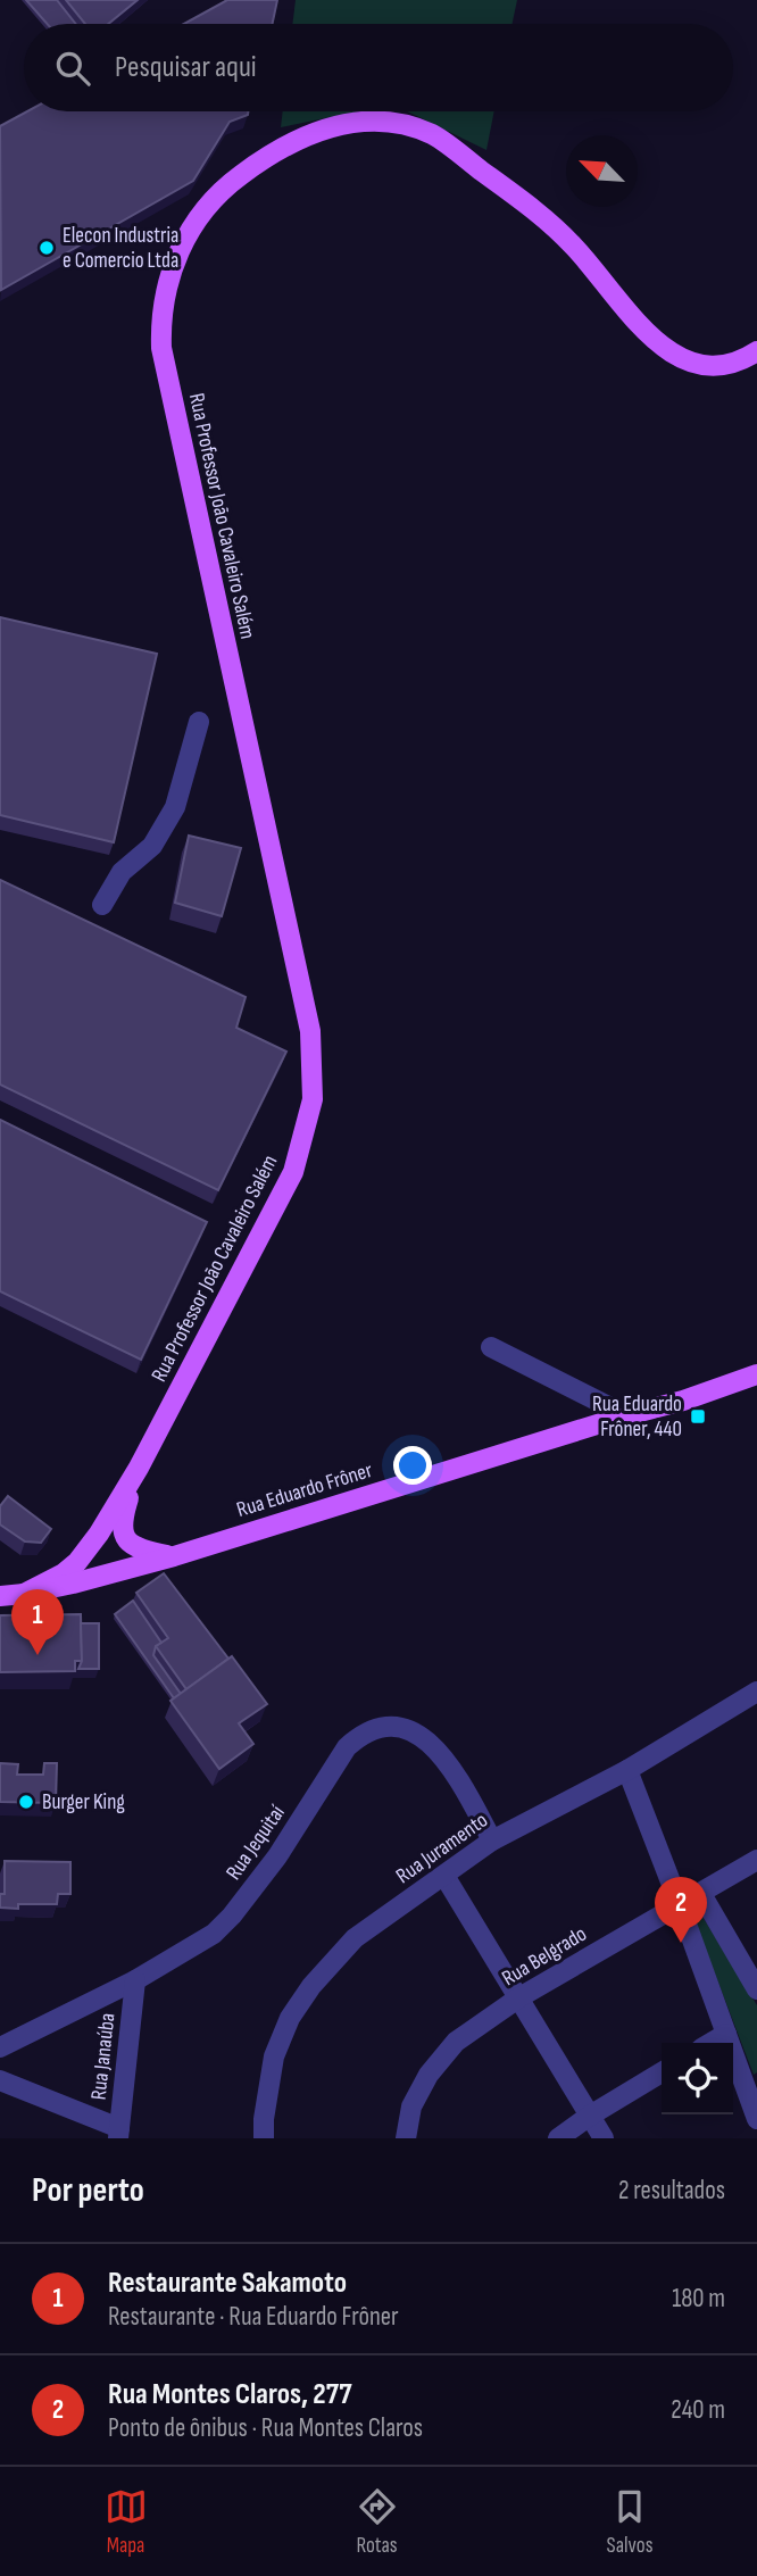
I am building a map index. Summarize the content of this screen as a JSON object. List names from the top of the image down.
{
  "streets": {
    "main road": ["Rua Professor João Cavaleiro Salém", "Rua Eduardo Frôner"],
    "street": [
      "Rua Jequitaí",
      "Rua Juramento",
      "Rua Belgrado",
      "Rua Janaúba"
    ]
  },
  "crossings": [
    ["Rua Professor João Cavaleiro Salém", "Rua Eduardo Frôner"],
    ["Rua Jequitaí", "Rua Juramento"],
    ["Rua Jequitaí", "Rua Janaúba"]
  ],
  "places": {
    "other": ["Elecon Industria e Comercio Ltda", "Burger King"],
    "transit": ["Rua Eduardo Frôner, 440"]
  },
  "north": "top left",
  "page": {
    "search": "Pesquisar aqui",
    "pins": ["1", "2"],
    "heading": ["Por perto", "2 resultados"],
    "list": [
      {
        "mark": "1",
        "name": "Restaurante Sakamoto",
        "note": "Restaurante · Rua Eduardo Frôner",
        "value": "180 m"
      },
      {
        "mark": "2",
        "name": "Rua Montes Claros, 277",
        "note": "Ponto de ônibus · Rua Montes Claros",
        "value": "240 m"
      }
    ],
    "nav": ["Mapa", "Rotas", "Salvos"]
  }
}
